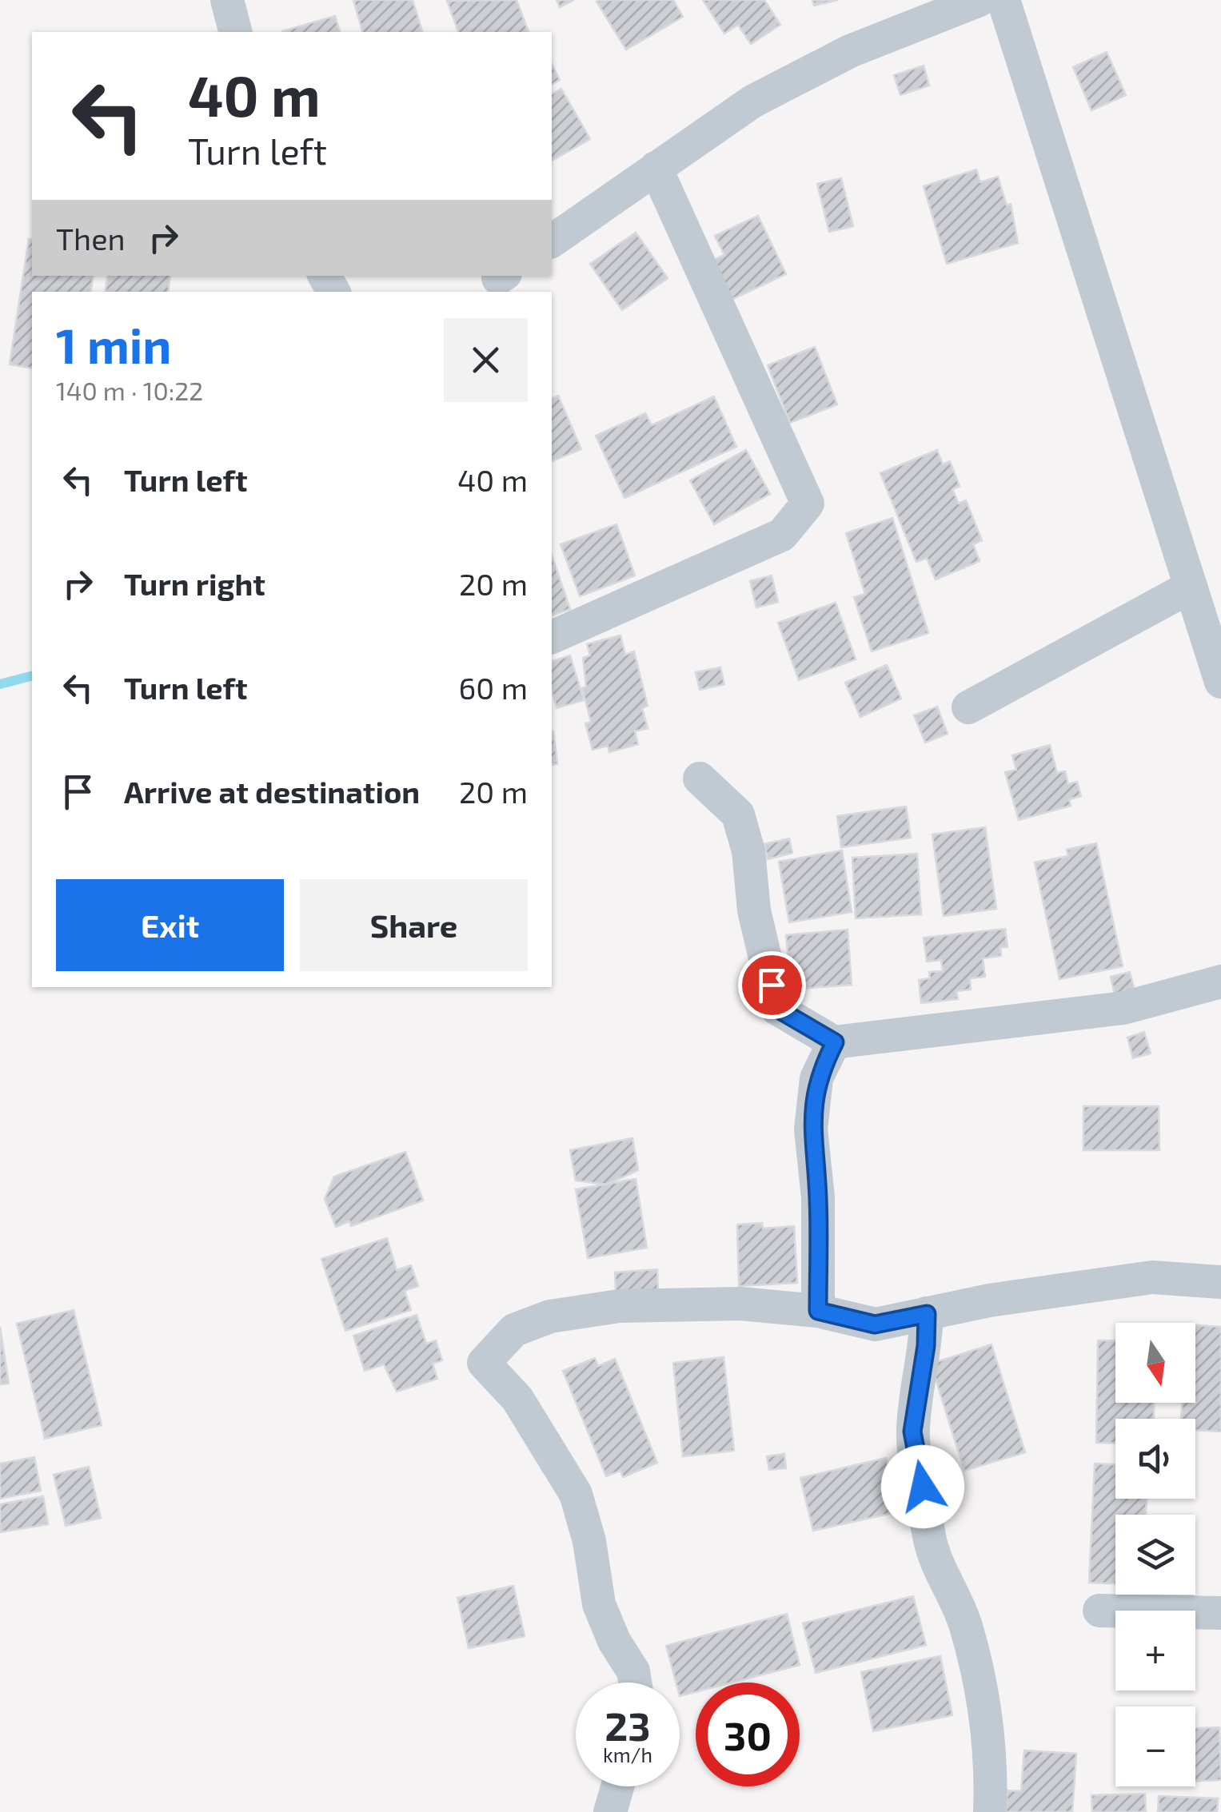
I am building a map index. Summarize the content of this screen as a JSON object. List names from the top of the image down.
{
  "north": "bottom",
  "page": {
    "turn": ["40 m", "Turn left"],
    "then": "Then",
    "heading": ["1 min", "140 m · 10:22"],
    "list": [
      {
        "name": "Turn left",
        "value": "40 m"
      },
      {
        "name": "Turn right",
        "value": "20 m"
      },
      {
        "name": "Turn left",
        "value": "60 m"
      },
      {
        "name": "Arrive at destination",
        "value": "20 m"
      }
    ],
    "buttons": ["Exit", "Share"],
    "map_buttons": ["+", "−"],
    "speed": "23 km/h",
    "limit": "30"
  }
}
